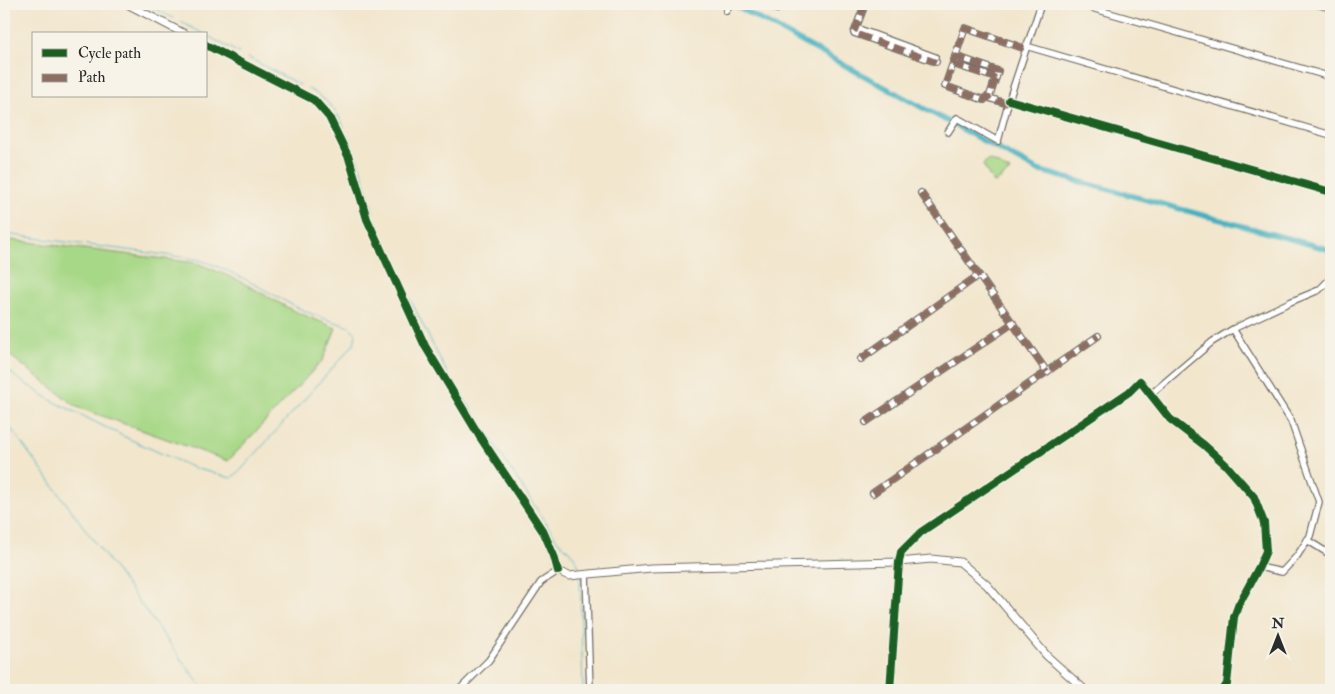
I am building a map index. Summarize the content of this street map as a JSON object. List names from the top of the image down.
{
  "legend": ["Cycle path", "Path"],
  "north": "top"
}
